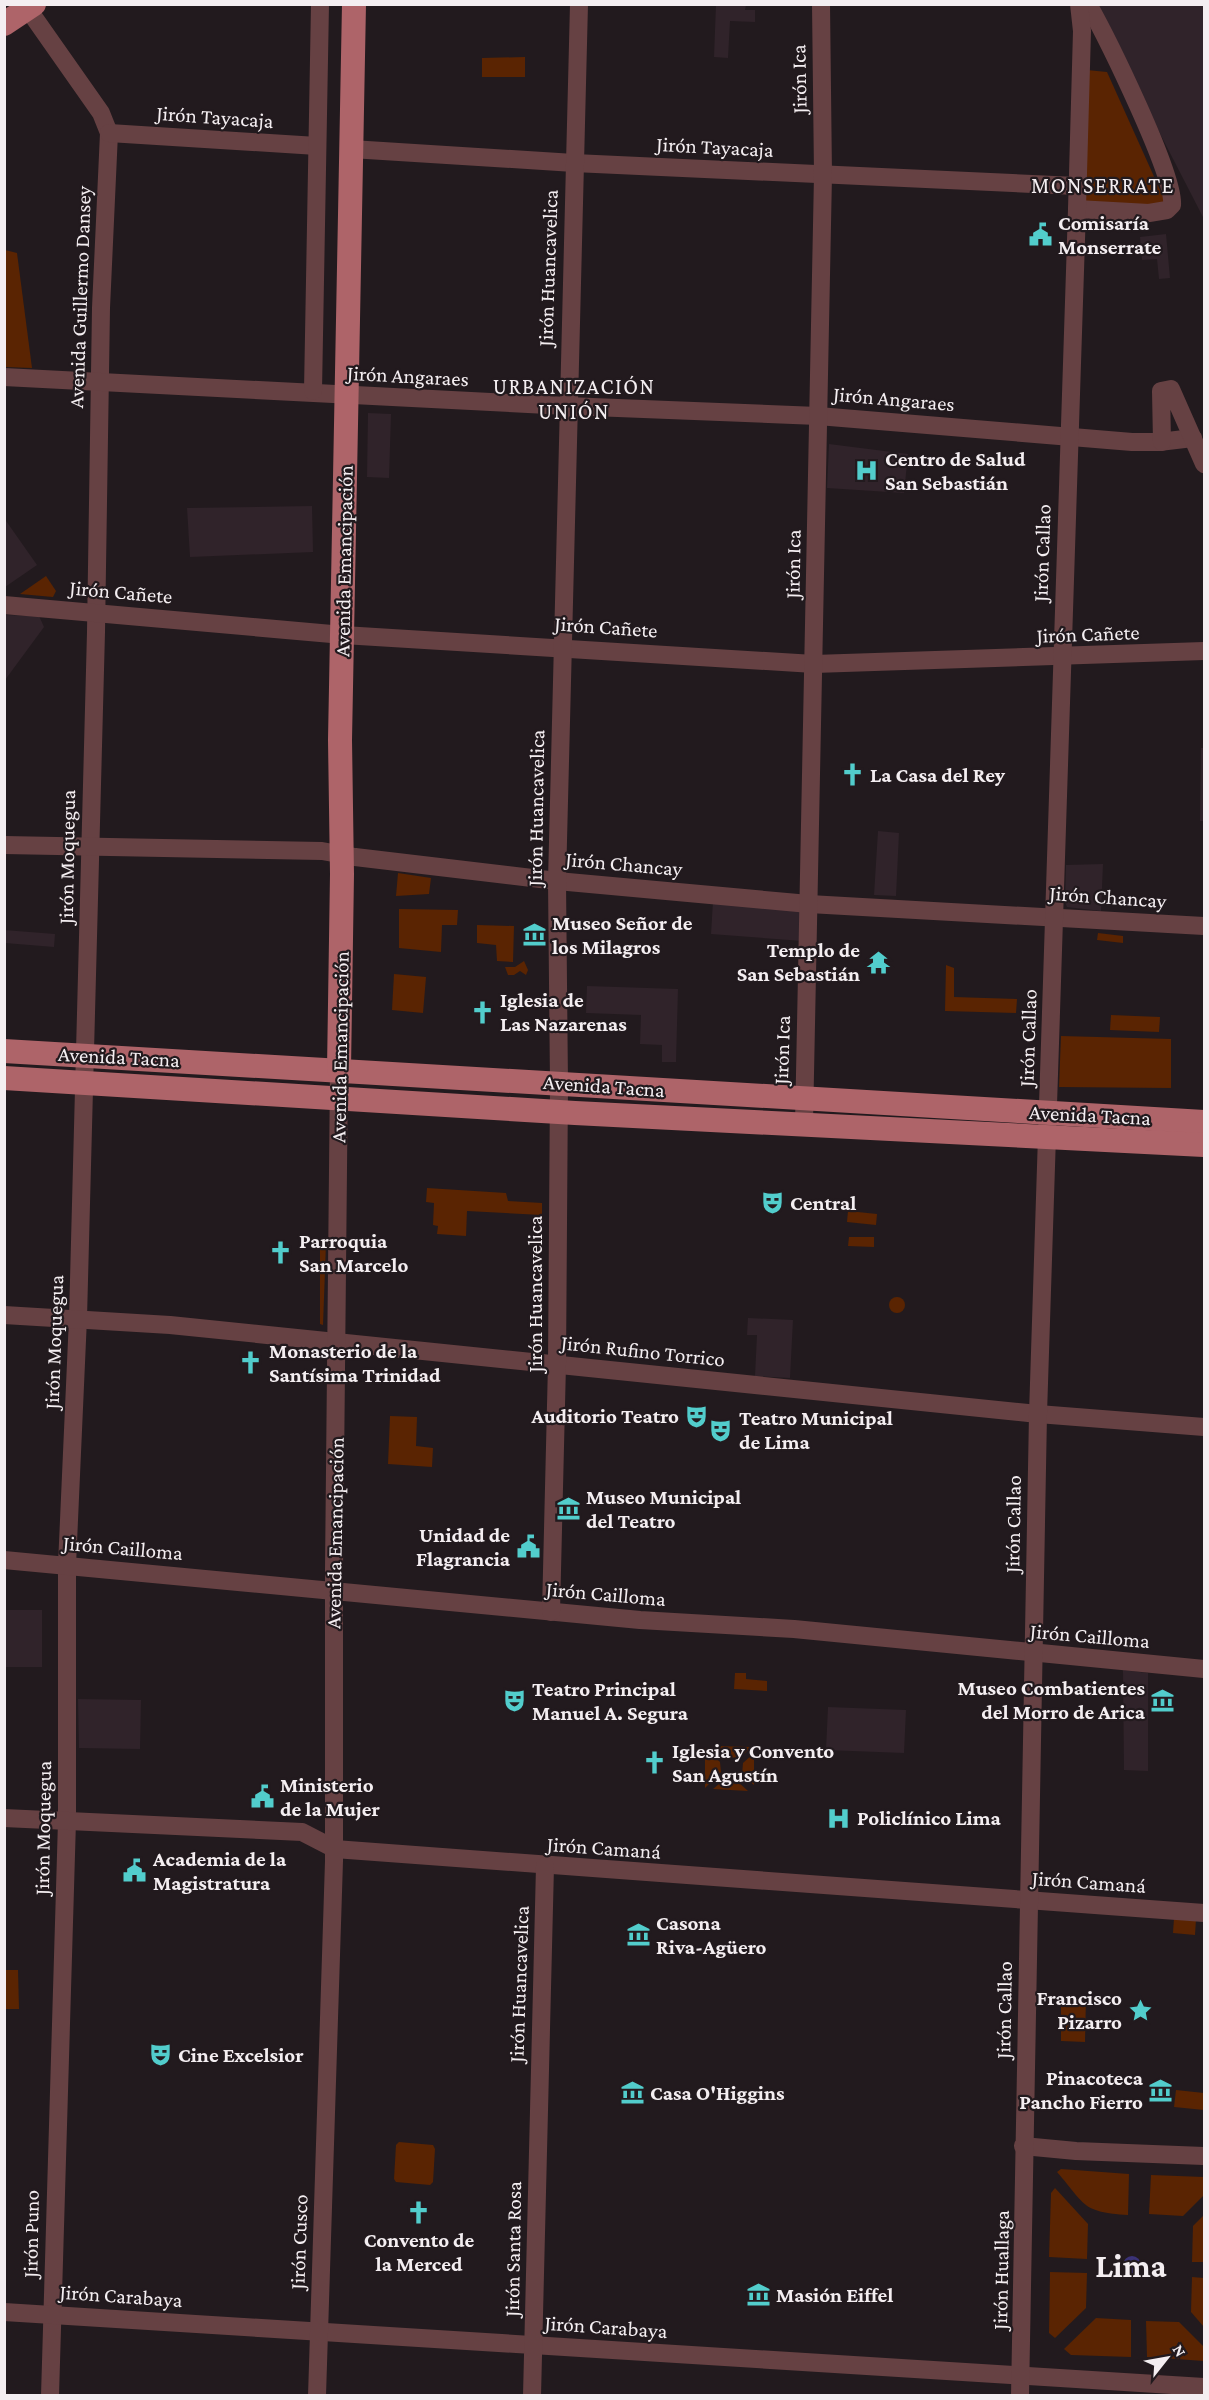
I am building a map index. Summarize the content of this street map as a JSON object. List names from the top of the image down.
{
  "streets": {
    "main road": ["Avenida Emancipación", "Avenida Tacna"],
    "street": [
      "Jirón Ica",
      "Jirón Tayacaja",
      "Jirón Huancavelica",
      "Avenida Guillermo Dansey",
      "Jirón Angaraes",
      "Jirón Callao",
      "Jirón Cañete",
      "Jirón Moquegua",
      "Jirón Chancay",
      "Jirón Rufino Torrico",
      "Jirón Cailloma",
      "Jirón Camaná",
      "Jirón Puno",
      "Jirón Cusco",
      "Jirón Santa Rosa",
      "Jirón Huallaga",
      "Jirón Carabaya"
    ]
  },
  "crossings": [
    ["Jirón Ica", "Jirón Tayacaja"],
    ["Jirón Ica", "Jirón Angaraes"],
    ["Jirón Ica", "Jirón Cañete"],
    ["Jirón Ica", "Jirón Chancay"],
    ["Jirón Ica", "Avenida Tacna"],
    ["Jirón Tayacaja", "Jirón Huancavelica"],
    ["Jirón Tayacaja", "Avenida Guillermo Dansey"],
    ["Jirón Tayacaja", "Jirón Callao"],
    ["Jirón Tayacaja", "Avenida Emancipación"],
    ["Jirón Huancavelica", "Jirón Angaraes"],
    ["Jirón Huancavelica", "Jirón Cañete"],
    ["Jirón Huancavelica", "Jirón Chancay"],
    ["Jirón Huancavelica", "Avenida Tacna"],
    ["Jirón Huancavelica", "Jirón Rufino Torrico"],
    ["Jirón Huancavelica", "Jirón Cailloma"],
    ["Jirón Huancavelica", "Jirón Camaná"],
    ["Jirón Huancavelica", "Jirón Santa Rosa"],
    ["Avenida Guillermo Dansey", "Jirón Angaraes"],
    ["Avenida Guillermo Dansey", "Jirón Cañete"],
    ["Avenida Guillermo Dansey", "Jirón Moquegua"],
    ["Jirón Angaraes", "Jirón Callao"],
    ["Jirón Angaraes", "Avenida Emancipación"],
    ["Jirón Callao", "Jirón Cañete"],
    ["Jirón Callao", "Jirón Chancay"],
    ["Jirón Callao", "Avenida Tacna"],
    ["Jirón Callao", "Jirón Rufino Torrico"],
    ["Jirón Callao", "Jirón Cailloma"],
    ["Jirón Callao", "Jirón Camaná"],
    ["Jirón Callao", "Jirón Huallaga"],
    ["Avenida Emancipación", "Jirón Cañete"],
    ["Avenida Emancipación", "Jirón Chancay"],
    ["Avenida Emancipación", "Avenida Tacna"],
    ["Avenida Emancipación", "Jirón Rufino Torrico"],
    ["Avenida Emancipación", "Jirón Cailloma"],
    ["Avenida Emancipación", "Jirón Camaná"],
    ["Avenida Emancipación", "Jirón Cusco"],
    ["Jirón Cañete", "Jirón Moquegua"],
    ["Jirón Moquegua", "Jirón Chancay"],
    ["Jirón Moquegua", "Avenida Tacna"],
    ["Jirón Moquegua", "Jirón Rufino Torrico"],
    ["Jirón Moquegua", "Jirón Cailloma"],
    ["Jirón Moquegua", "Jirón Camaná"],
    ["Jirón Moquegua", "Jirón Puno"],
    ["Jirón Puno", "Jirón Carabaya"],
    ["Jirón Cusco", "Jirón Carabaya"],
    ["Jirón Santa Rosa", "Jirón Carabaya"],
    ["Jirón Huallaga", "Jirón Carabaya"]
  ],
  "districts": ["MONSERRATE", "URBANIZACIÓN UNIÓN", "Lima"],
  "places": {
    "public building": [
      "Comisaría Monserrate",
      "Unidad de Flagrancia",
      "Ministerio de la Mujer",
      "Academia de la Magistratura"
    ],
    "hospital": ["Centro de Salud San Sebastián", "Policlínico Lima"],
    "church": [
      "La Casa del Rey",
      "Iglesia de Las Nazarenas",
      "Parroquia San Marcelo",
      "Monasterio de la Santísima Trinidad",
      "Iglesia y Convento San Agustín",
      "Convento de la Merced"
    ],
    "museum": [
      "Museo Señor de los Milagros",
      "Museo Municipal del Teatro",
      "Museo Combatientes del Morro de Arica",
      "Casona Riva-Agüero",
      "Pinacoteca Pancho Fierro",
      "Casa O'Higgins",
      "Masión Eiffel"
    ],
    "temple": ["Templo de San Sebastián"],
    "theatre": [
      "Central",
      "Auditorio Teatro",
      "Teatro Municipal de Lima",
      "Teatro Principal Manuel A. Segura",
      "Cine Excelsior"
    ],
    "place": ["Francisco Pizarro"]
  },
  "north": "top right"
}
